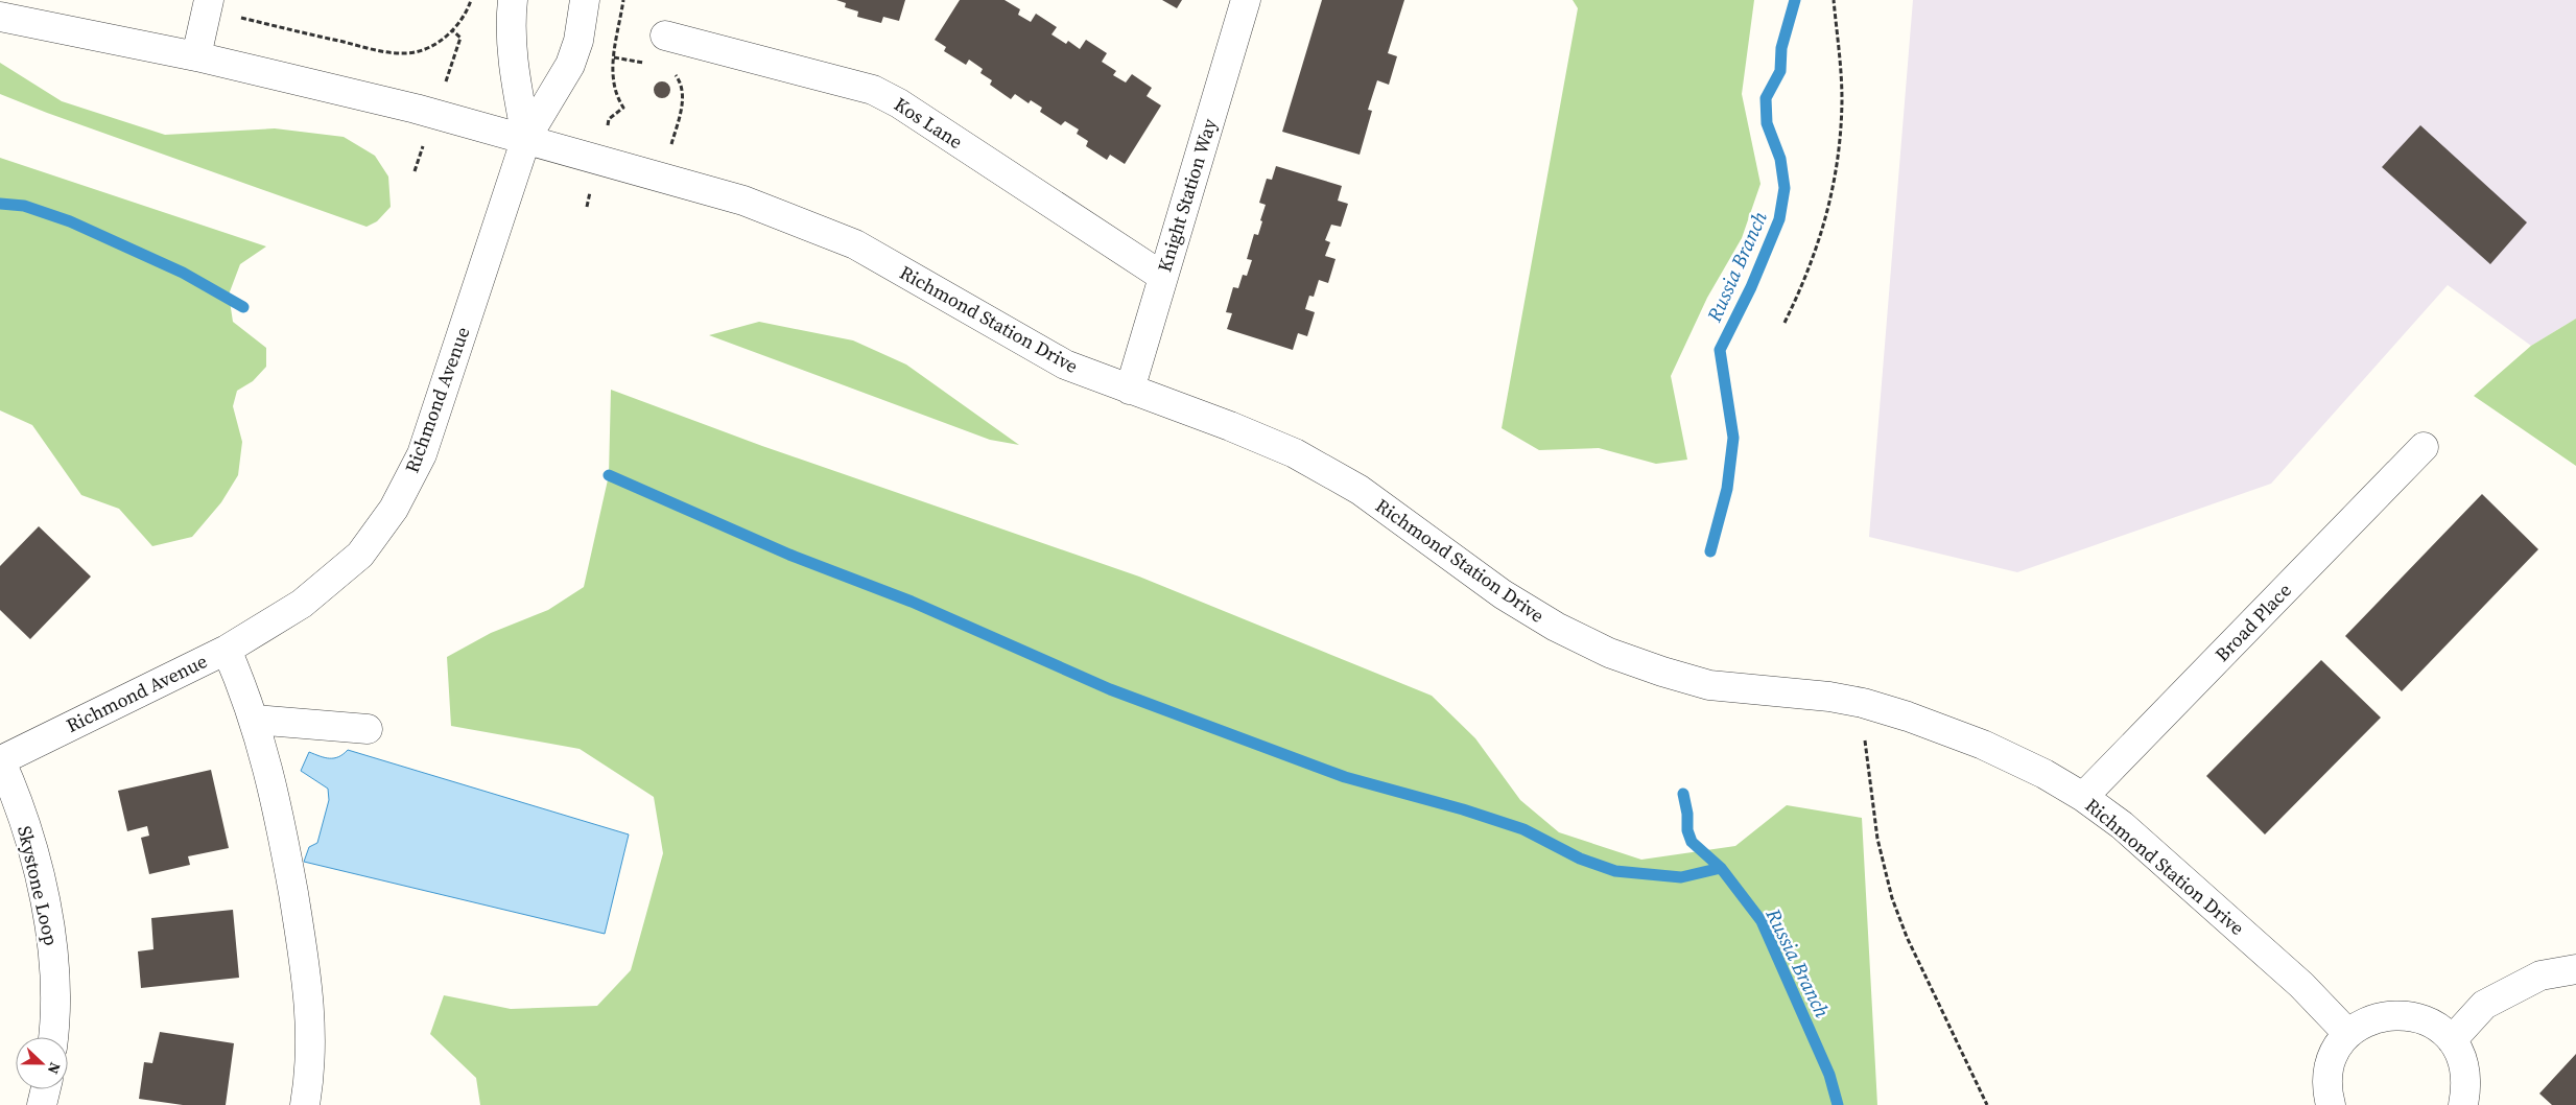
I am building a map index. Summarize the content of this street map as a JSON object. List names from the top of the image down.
{
  "streets": {
    "street": [
      "Kos Lane",
      "Knight Station Way",
      "Richmond Station Drive",
      "Richmond Avenue",
      "Broad Place",
      "Skystone Loop"
    ]
  },
  "crossings": [
    ["Kos Lane", "Knight Station Way"],
    ["Knight Station Way", "Richmond Station Drive"],
    ["Richmond Station Drive", "Richmond Avenue"],
    ["Richmond Station Drive", "Broad Place"],
    ["Richmond Avenue", "Skystone Loop"]
  ],
  "water": ["Russia Branch"],
  "north": "right"
}
